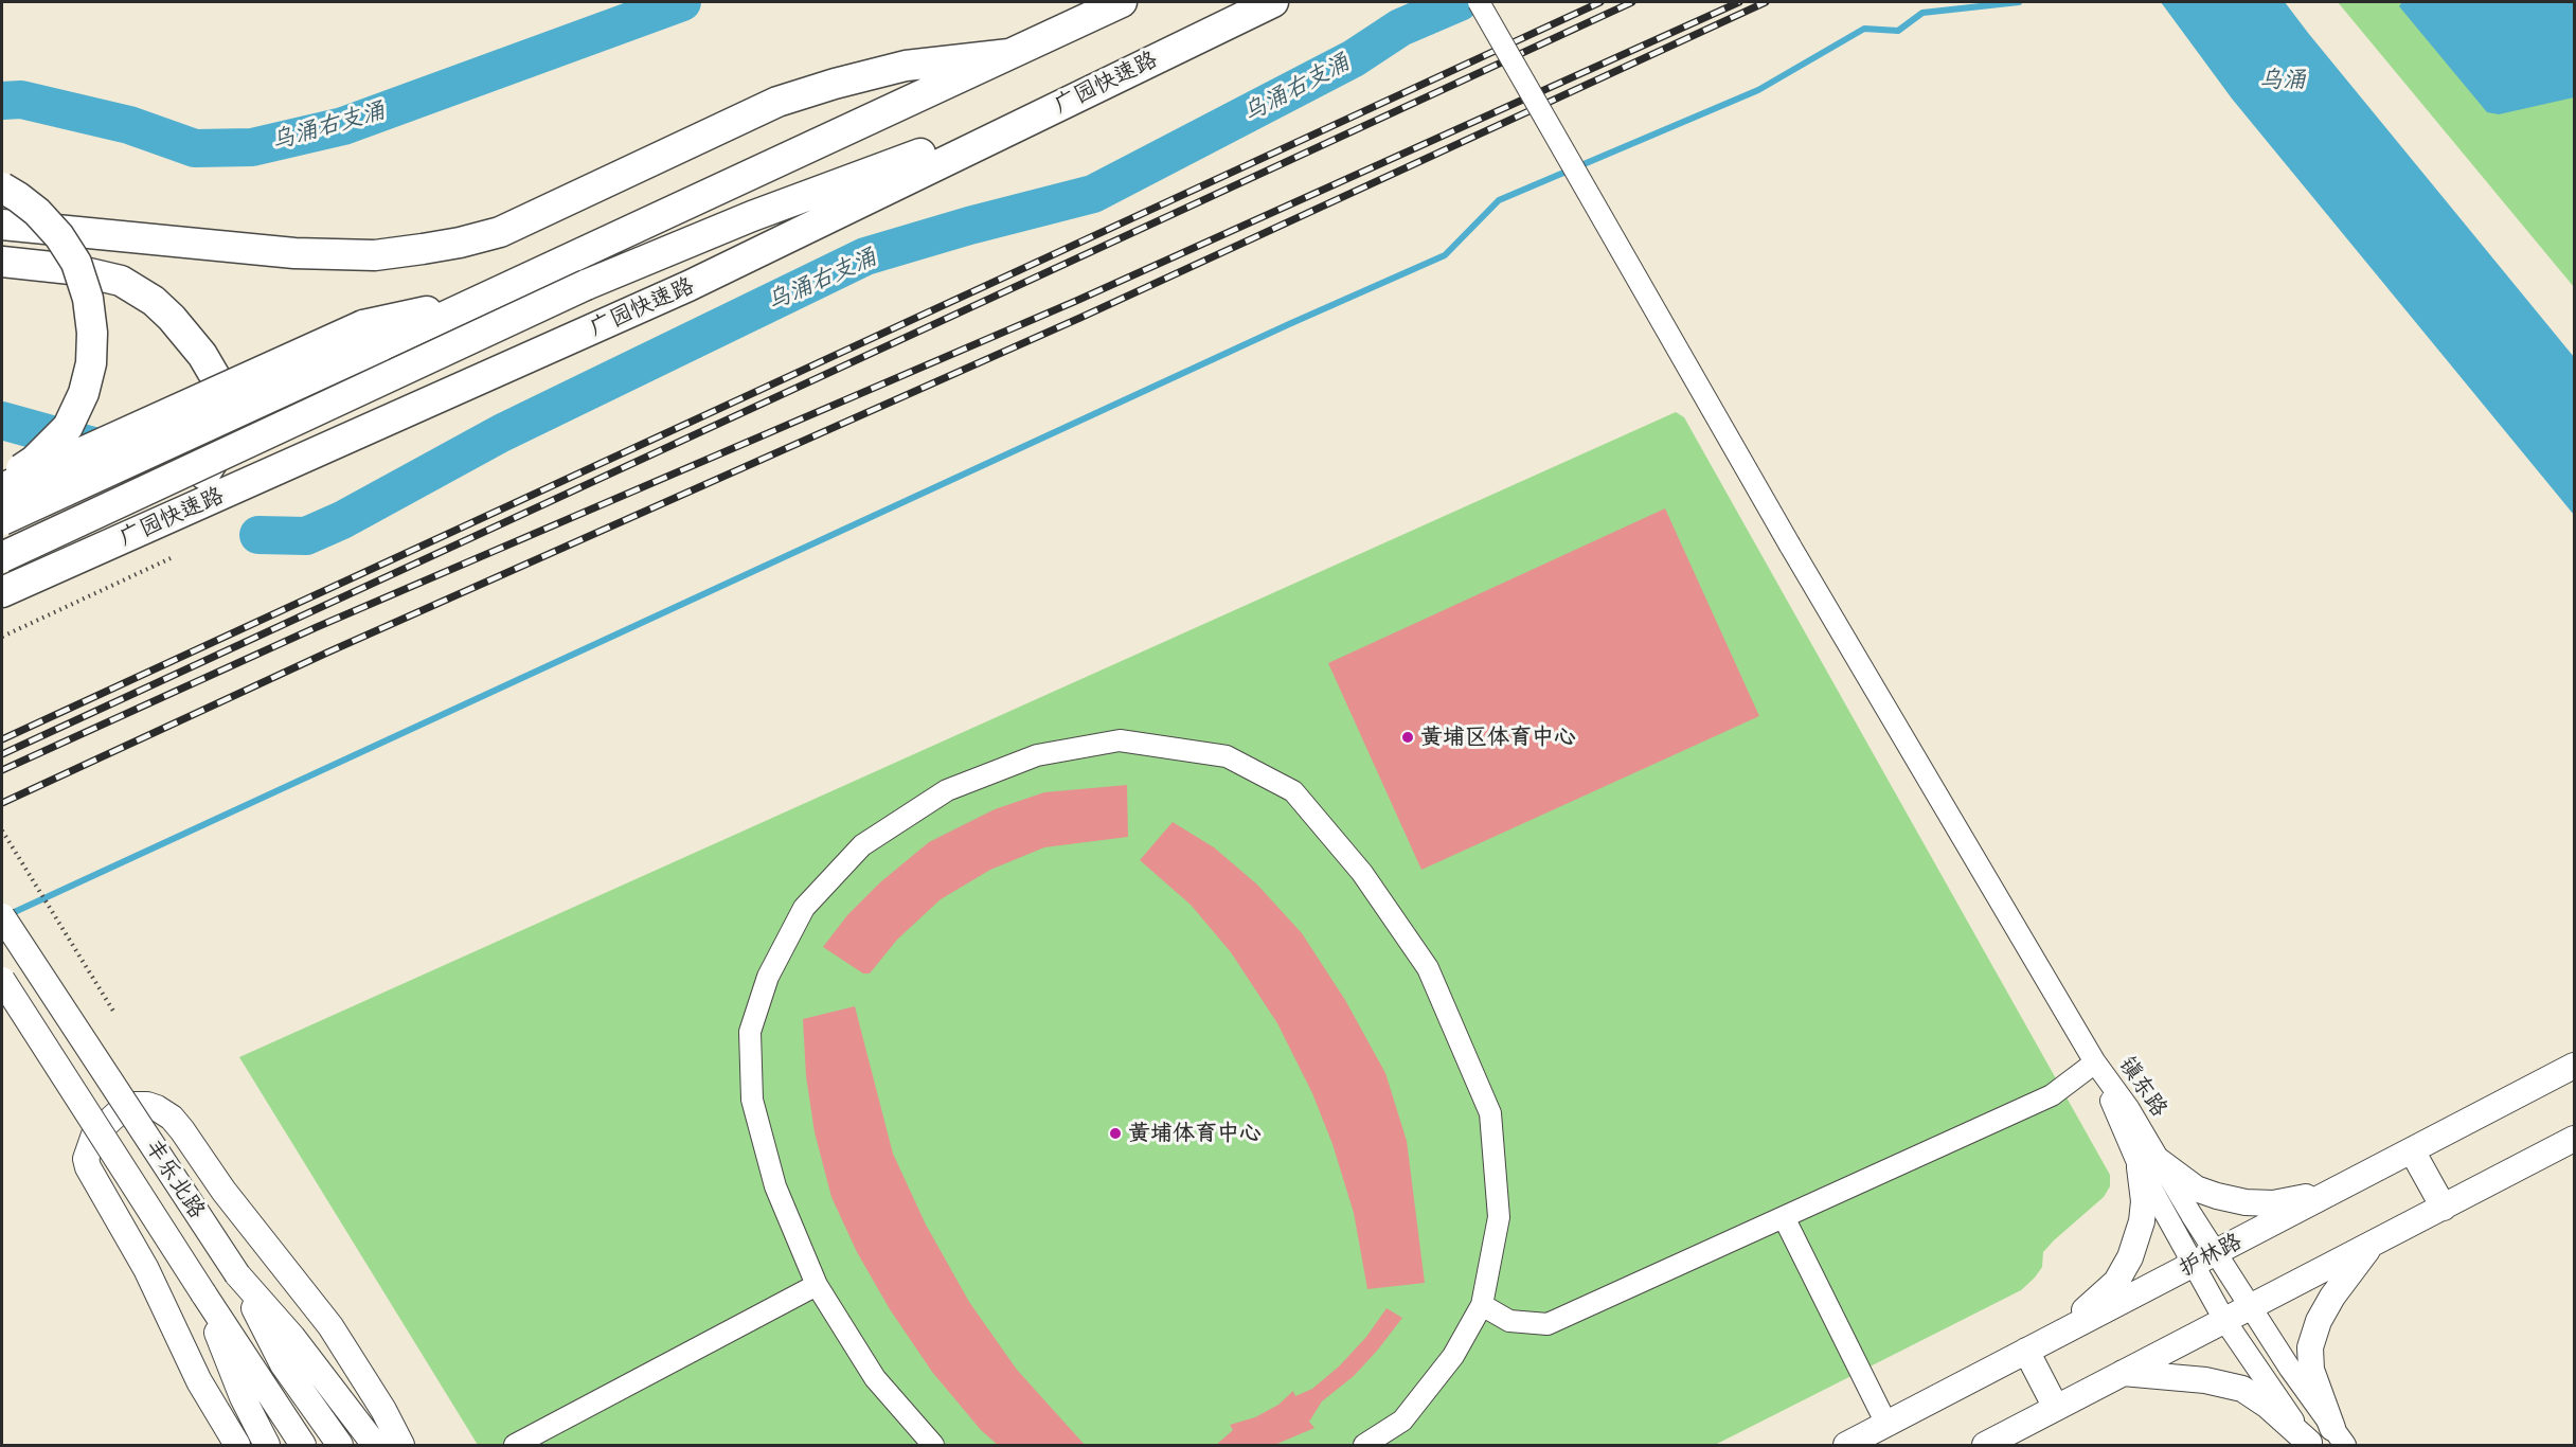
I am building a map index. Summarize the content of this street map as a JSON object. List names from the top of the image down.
{
  "streets": {
    "highway": ["广园快速路"],
    "main road": ["丰乐北路", "护林路"],
    "street": ["镇东路"]
  },
  "crossings": [
    ["镇东路", "护林路"]
  ],
  "water": ["乌涌", "乌涌右支涌"],
  "places": ["黄埔区体育中心", "黄埔体育中心"]
}
